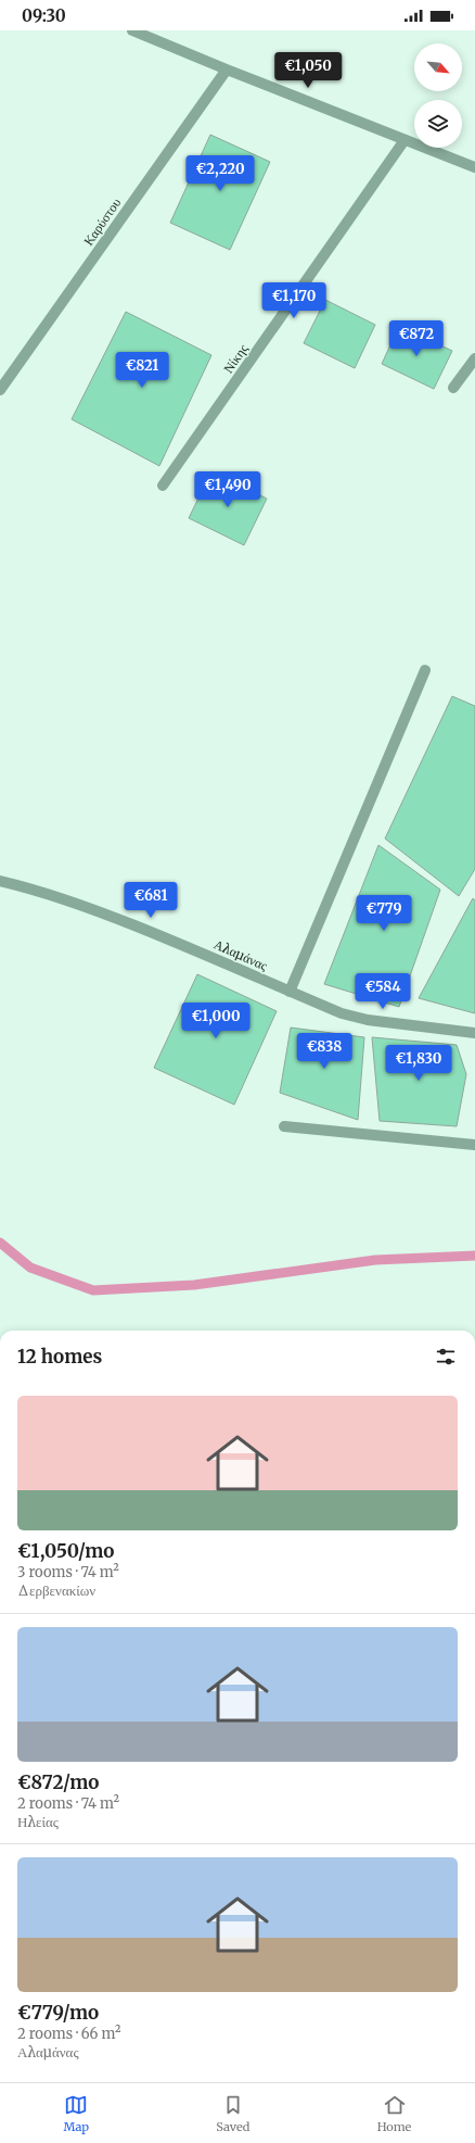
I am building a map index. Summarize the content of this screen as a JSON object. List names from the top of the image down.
{
  "streets": {
    "street": ["Καρύστου", "Νίκης", "Αλαμάνας"]
  },
  "north": "bottom right",
  "page": {
    "status": "09:30",
    "price": [
      "€1,050",
      "€2,220",
      "€1,170",
      "€872",
      "€821",
      "€1,490",
      "€681",
      "€779",
      "€584",
      "€1,000",
      "€838",
      "€1,830"
    ],
    "heading": "12 homes",
    "list": [
      {
        "name": "€1,050/mo",
        "note": "3 rooms · 74 m² · Δερβενακίων"
      },
      {
        "name": "€872/mo",
        "note": "2 rooms · 74 m² · Ηλείας"
      },
      {
        "name": "€779/mo",
        "note": "2 rooms · 66 m² · Αλαμάνας"
      }
    ],
    "tabs": ["Map", "Saved", "Home"]
  }
}
